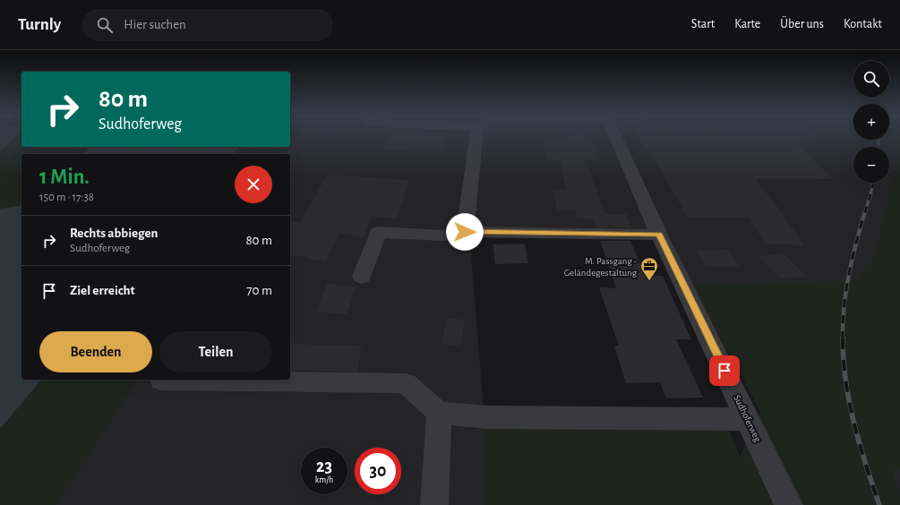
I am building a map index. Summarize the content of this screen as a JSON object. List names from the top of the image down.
{
  "streets": {
    "street": ["Sudhoferweg"]
  },
  "places": {
    "office": ["M. Passgang - Geländegestaltung"]
  },
  "page": {
    "header": "Turnly",
    "search": "Hier suchen",
    "nav": [
      "Start",
      "Karte",
      "Über uns",
      "Kontakt"
    ],
    "map_buttons": ["+", "−"],
    "turn": ["80 m", "Sudhoferweg"],
    "heading": ["1 Min.", "150 m · 17:38"],
    "list": [
      {
        "name": "Rechts abbiegen",
        "note": "Sudhoferweg",
        "value": "80 m"
      },
      {
        "name": "Ziel erreicht",
        "value": "70 m"
      }
    ],
    "buttons": ["Beenden", "Teilen"],
    "speed": "23 km/h",
    "limit": "30"
  }
}
